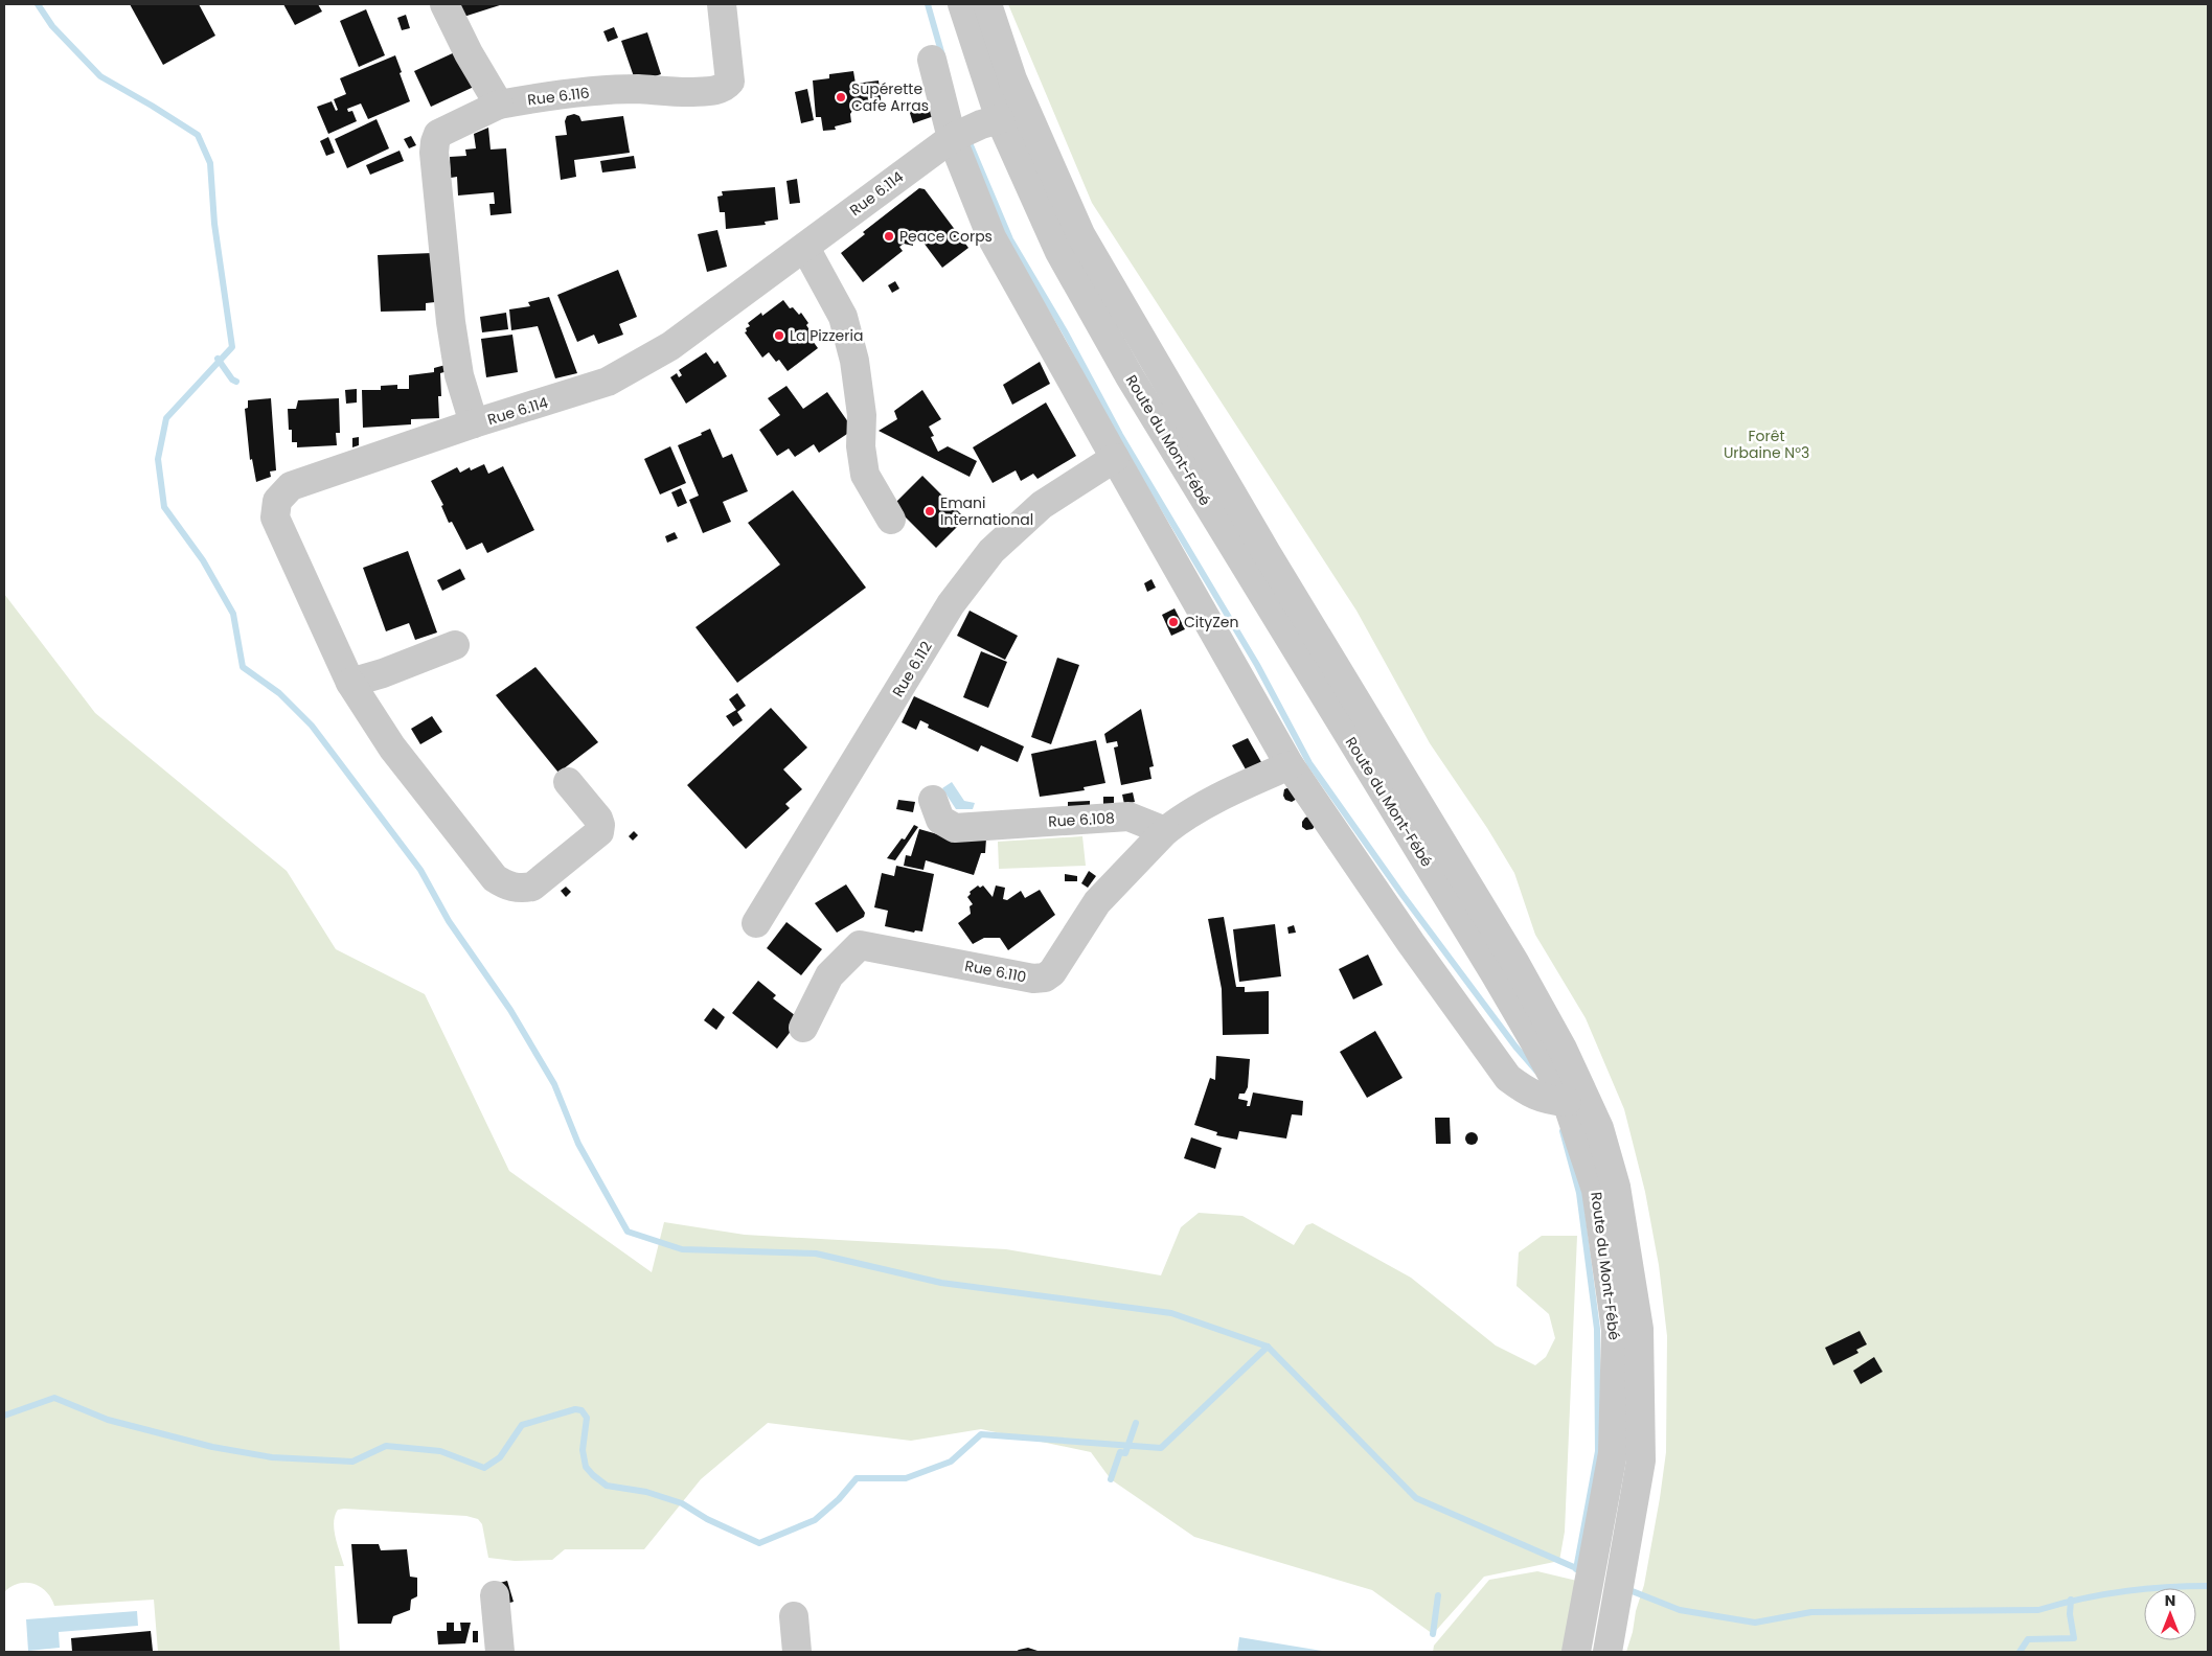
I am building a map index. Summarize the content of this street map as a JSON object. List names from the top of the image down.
{
  "streets": {
    "street": [
      "Rue 6.116",
      "Rue 6.114",
      "Route du Mont-Fébé",
      "Rue 6.112",
      "Rue 6.108",
      "Rue 6.110"
    ]
  },
  "crossings": [
    ["Rue 6.116", "Rue 6.114"],
    ["Rue 6.114", "Route du Mont-Fébé"],
    ["Rue 6.108", "Rue 6.110"]
  ],
  "parks": ["Forêt Urbaine N°3"],
  "places": [
    "Supérette Cafe Arras",
    "Peace Corps",
    "La Pizzeria",
    "Emani International",
    "CityZen"
  ],
  "north": "top"
}
